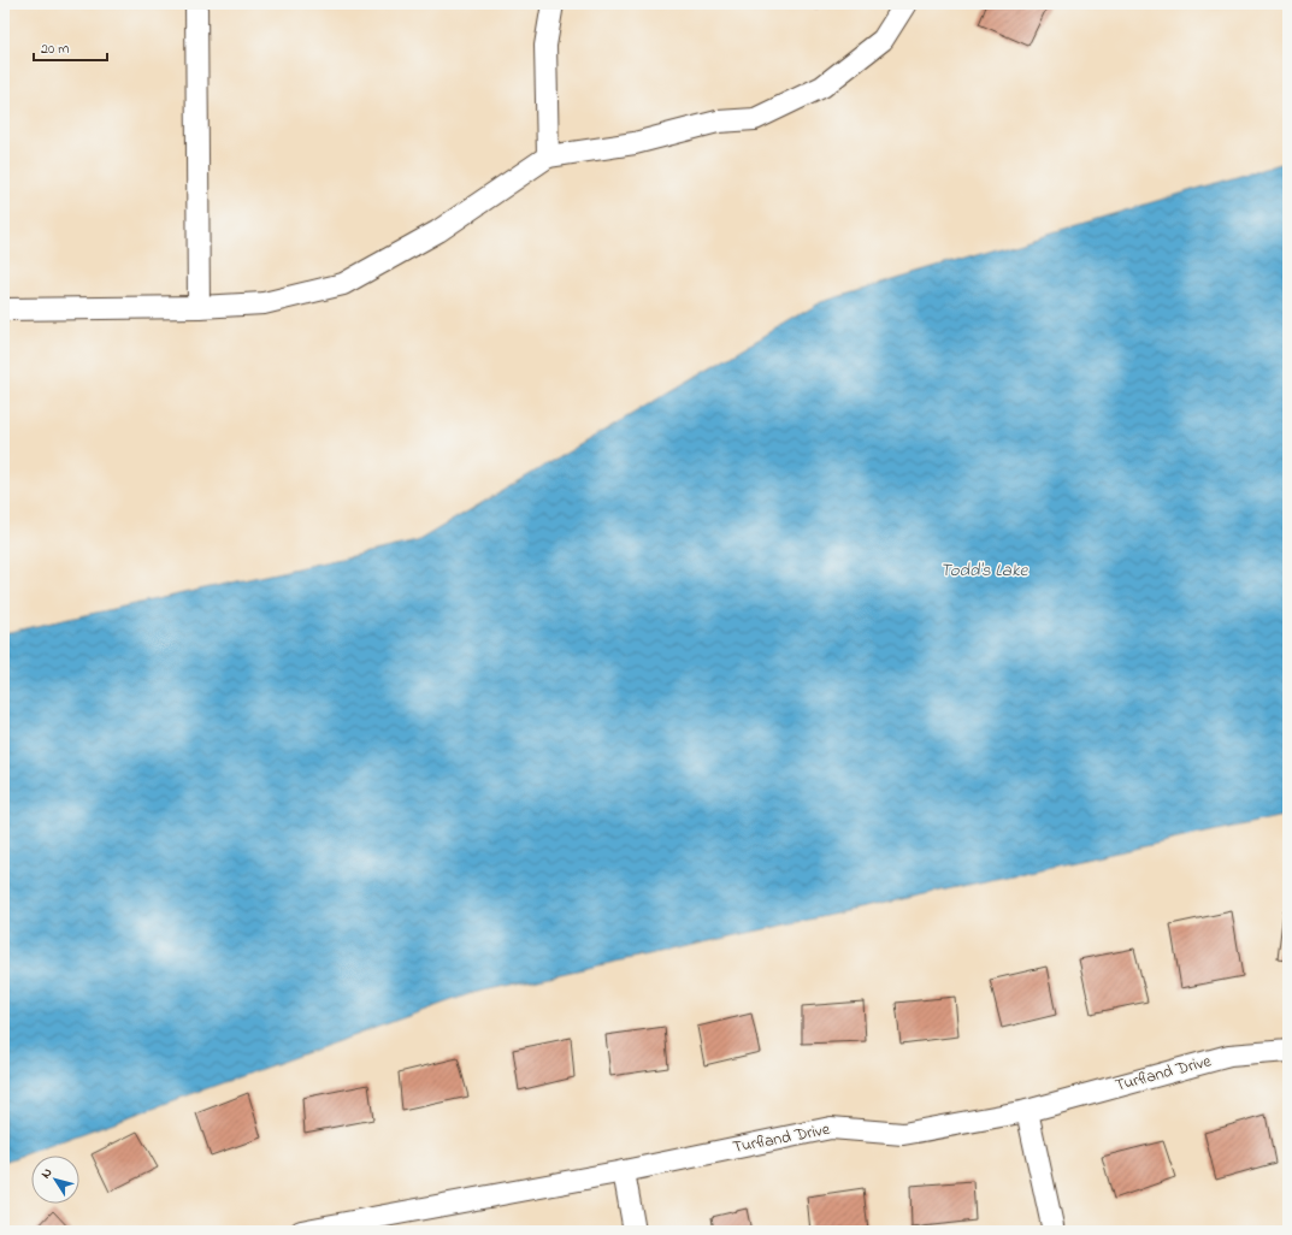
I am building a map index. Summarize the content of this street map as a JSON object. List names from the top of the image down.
{
  "streets": {
    "street": ["Turfland Drive"]
  },
  "water": ["Todd's Lake"],
  "scale_bar": "20 m",
  "north": "top left"
}
